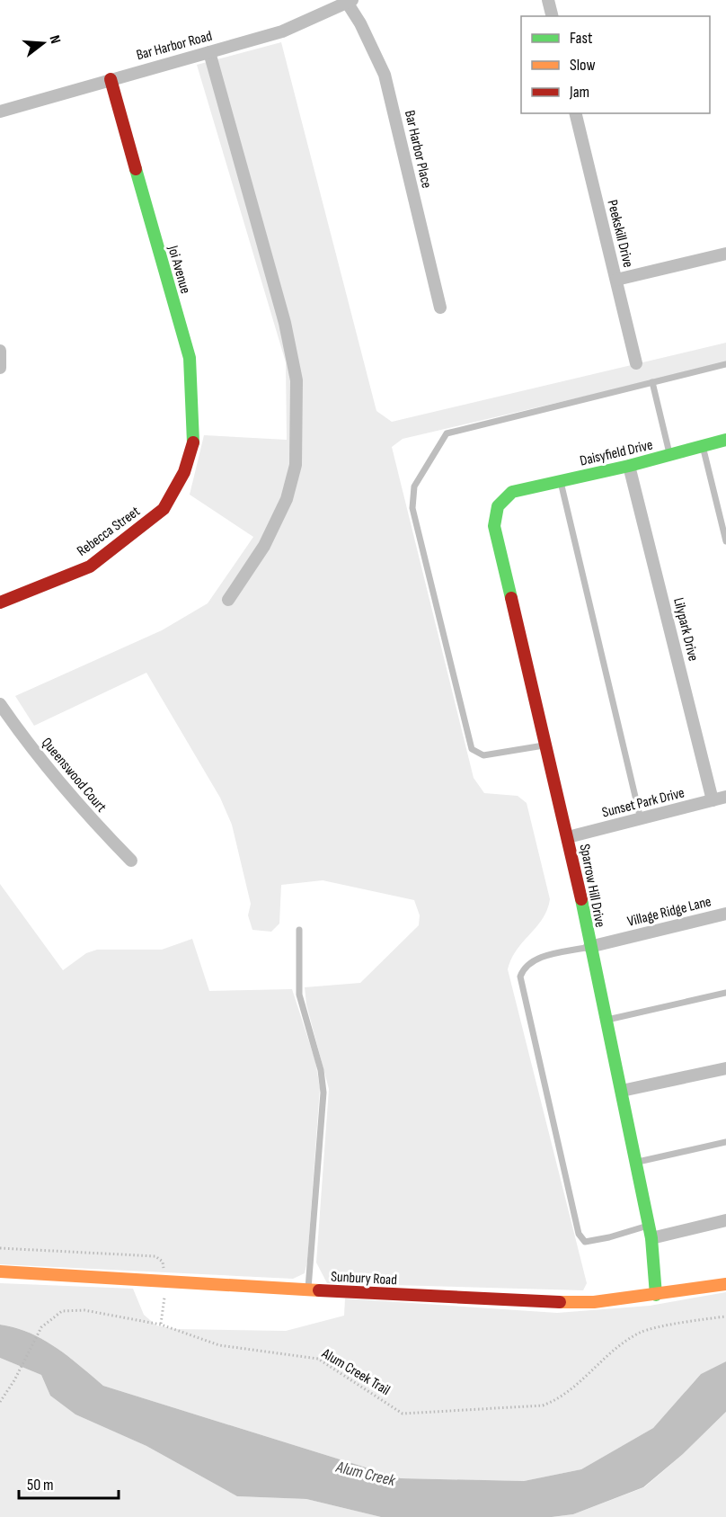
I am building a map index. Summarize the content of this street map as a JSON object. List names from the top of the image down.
{
  "streets": {
    "street": [
      "Bar Harbor Road",
      "Bar Harbor Place",
      "Peekskill Drive",
      "Joi Avenue",
      "Daisyfield Drive",
      "Rebecca Street",
      "Lilypark Drive",
      "Queenswood Court",
      "Sunset Park Drive",
      "Sparrow Hill Drive",
      "Village Ridge Lane",
      "Sunbury Road"
    ],
    "path": ["Alum Creek Trail"]
  },
  "crossings": [
    ["Bar Harbor Road", "Bar Harbor Place"],
    ["Bar Harbor Road", "Joi Avenue"],
    ["Joi Avenue", "Rebecca Street"],
    ["Daisyfield Drive", "Lilypark Drive"],
    ["Daisyfield Drive", "Sparrow Hill Drive"],
    ["Lilypark Drive", "Sunset Park Drive"],
    ["Sunset Park Drive", "Sparrow Hill Drive"],
    ["Sparrow Hill Drive", "Village Ridge Lane"],
    ["Sparrow Hill Drive", "Sunbury Road"]
  ],
  "water": ["Alum Creek"],
  "legend": ["Fast", "Slow", "Jam"],
  "scale_bar": "50 m",
  "north": "right"
}
